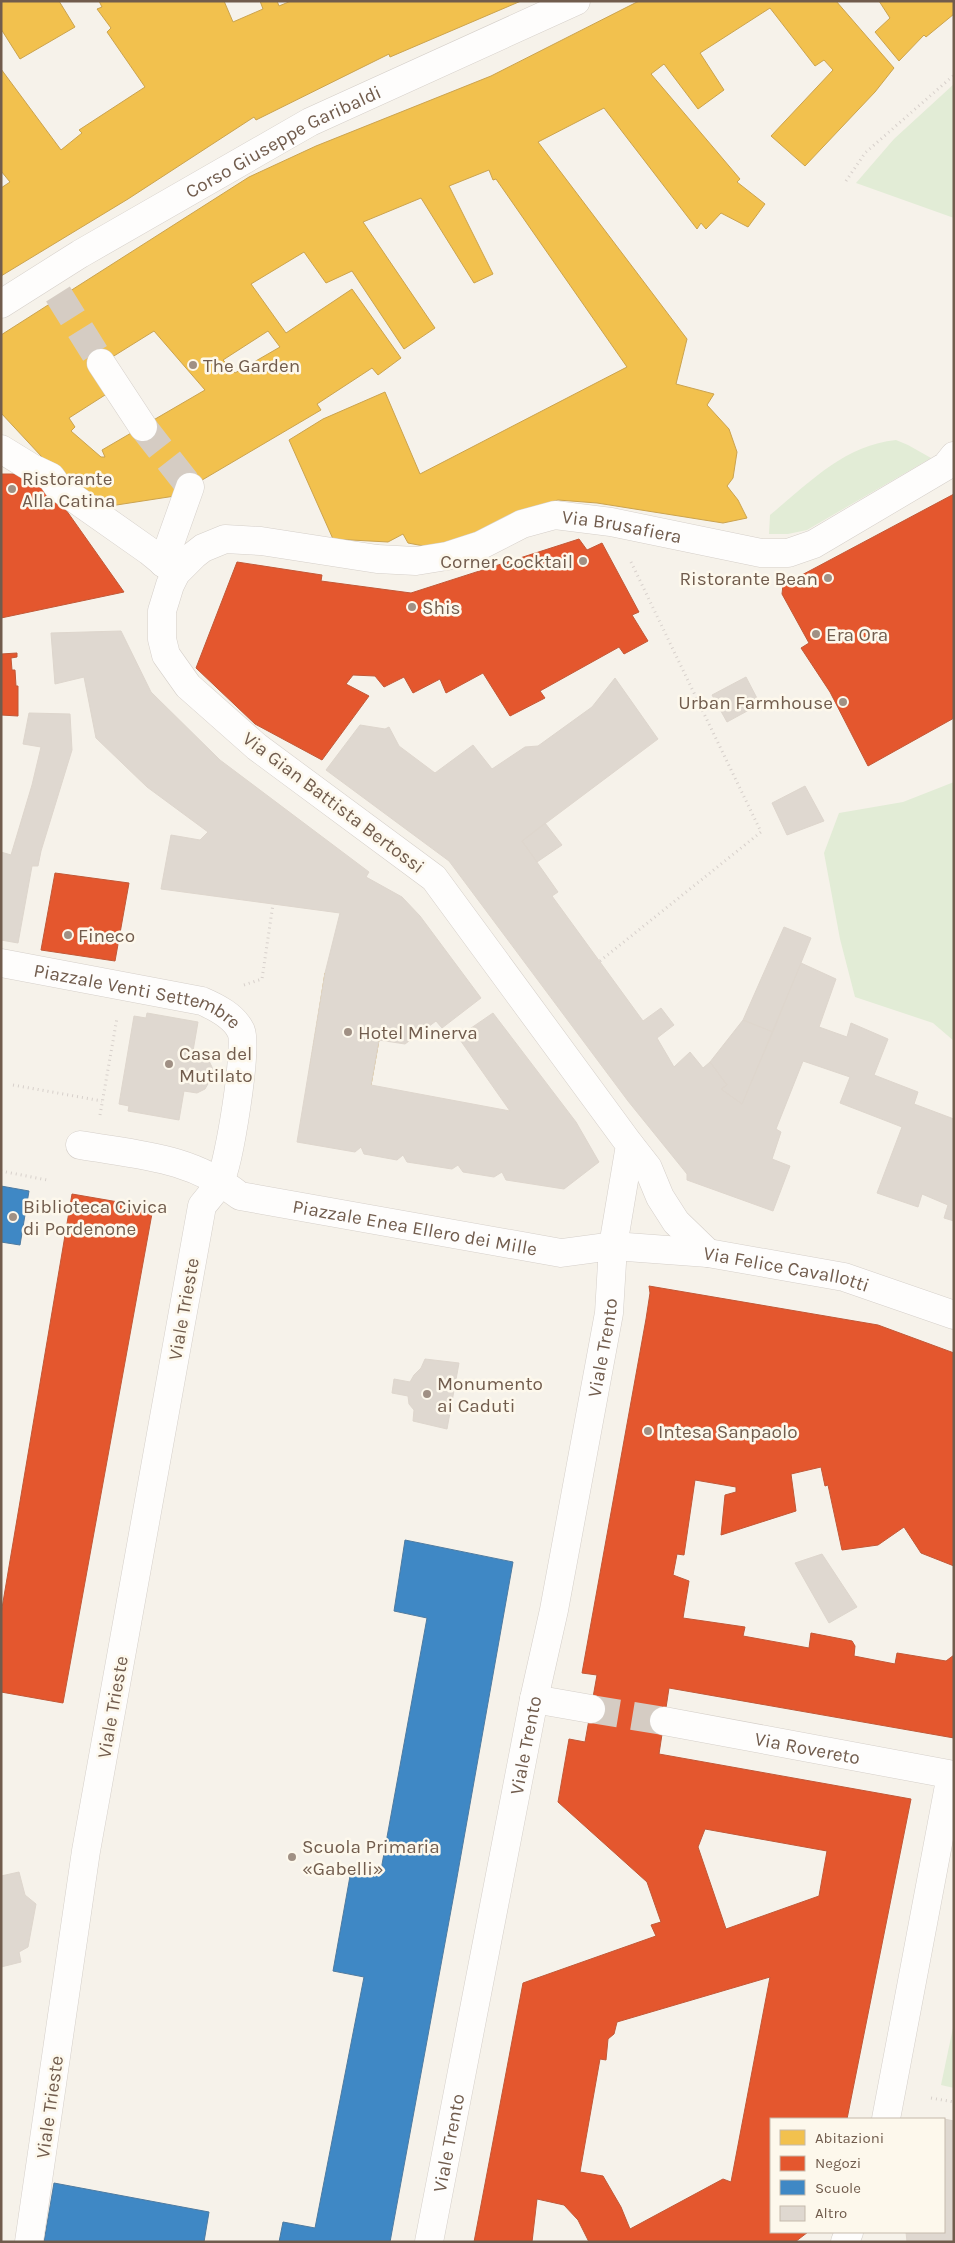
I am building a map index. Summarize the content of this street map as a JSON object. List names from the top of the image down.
{
  "streets": {
    "street": [
      "Corso Giuseppe Garibaldi",
      "Via Brusafiera",
      "Via Gian Battista Bertossi",
      "Piazzale Venti Settembre",
      "Piazzale Enea Ellero dei Mille",
      "Via Felice Cavallotti",
      "Viale Trieste",
      "Viale Trento",
      "Via Rovereto"
    ]
  },
  "crossings": [
    ["Via Brusafiera", "Via Gian Battista Bertossi"],
    ["Via Gian Battista Bertossi", "Via Felice Cavallotti"],
    ["Piazzale Venti Settembre", "Piazzale Enea Ellero dei Mille"],
    ["Piazzale Venti Settembre", "Viale Trieste"],
    ["Piazzale Enea Ellero dei Mille", "Via Felice Cavallotti"],
    ["Piazzale Enea Ellero dei Mille", "Viale Trieste"],
    ["Piazzale Enea Ellero dei Mille", "Viale Trento"],
    ["Via Felice Cavallotti", "Viale Trento"]
  ],
  "places": [
    "The Garden",
    "Ristorante Alla Catina",
    "Corner Cocktail",
    "Ristorante Bean",
    "Shis",
    "Era Ora",
    "Urban Farmhouse",
    "Fineco",
    "Hotel Minerva",
    "Casa del Mutilato",
    "Biblioteca Civica di Pordenone",
    "Monumento ai Caduti",
    "Intesa Sanpaolo",
    "Scuola Primaria «Gabelli»"
  ],
  "legend": [
    "Abitazioni",
    "Negozi",
    "Scuole",
    "Altro"
  ]
}
